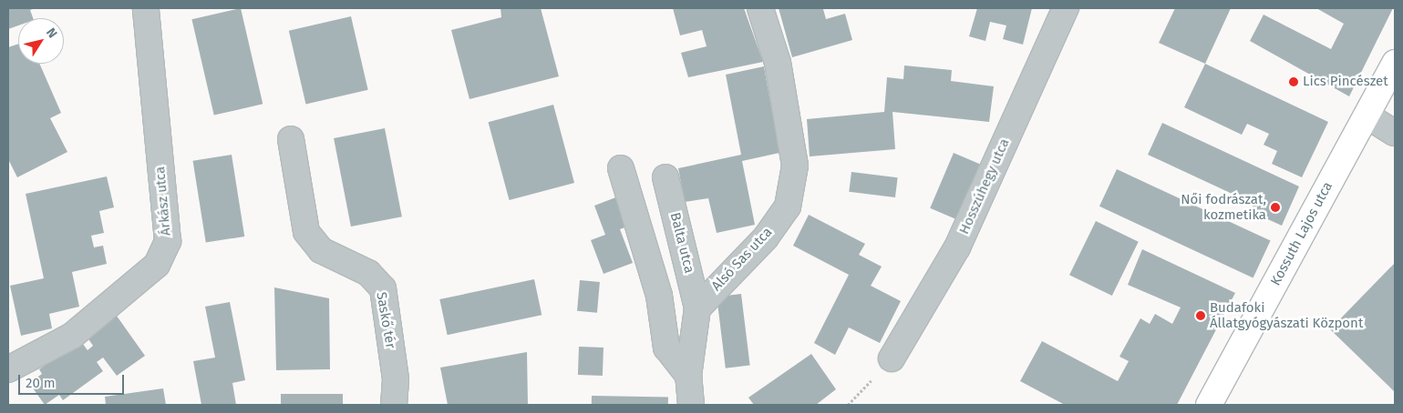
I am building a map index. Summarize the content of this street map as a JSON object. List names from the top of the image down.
{
  "streets": {
    "main road": ["Kossuth Lajos utca"],
    "street": [
      "Hosszúhegy utca",
      "Árkász utca",
      "Balta utca",
      "Alsó Sas utca",
      "Saskő tér"
    ]
  },
  "crossings": [
    ["Balta utca", "Alsó Sas utca"]
  ],
  "places": ["Lics Pincészet", "Női fodrászat, kozmetika", "Budafoki Állatgyógyászati Központ"],
  "scale_bar": "20 m",
  "north": "top right"
}
